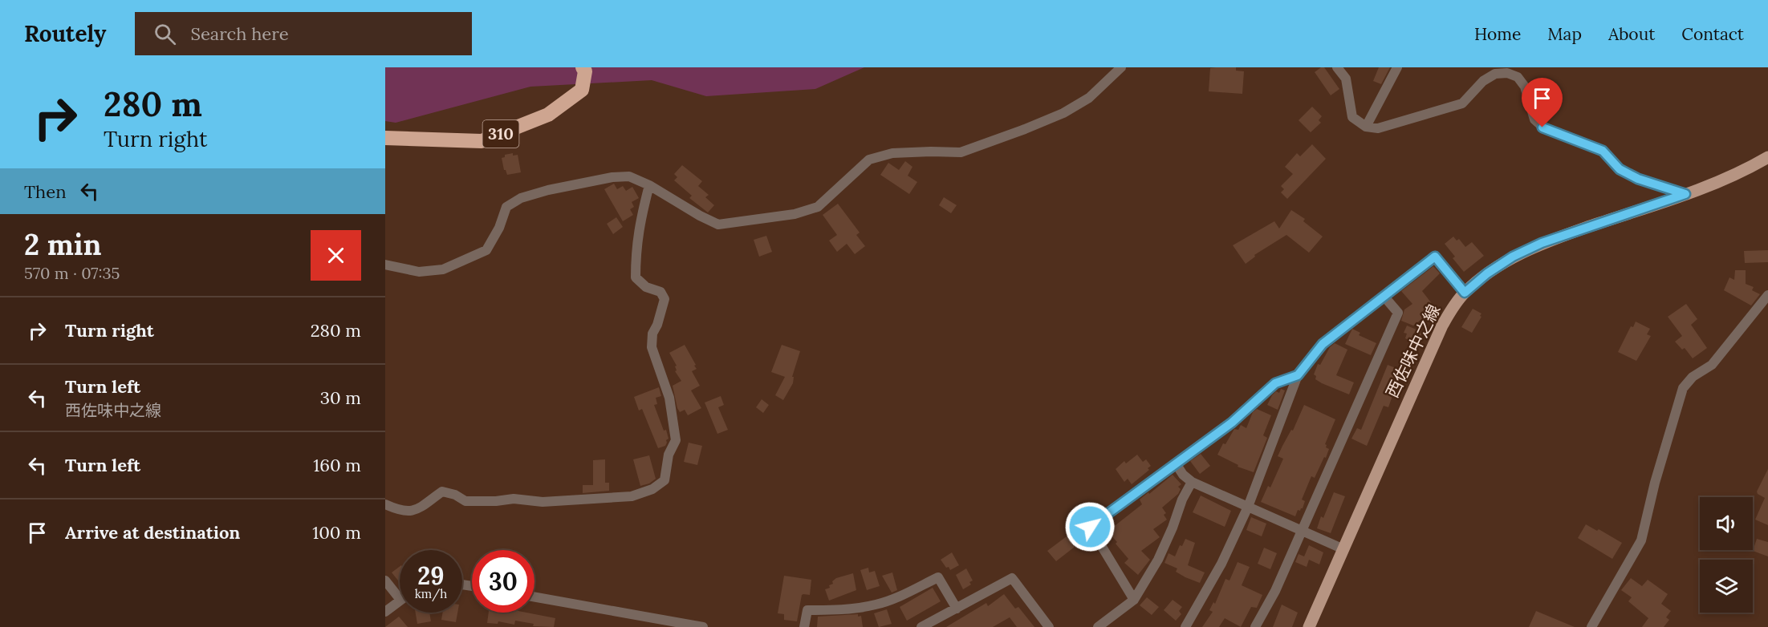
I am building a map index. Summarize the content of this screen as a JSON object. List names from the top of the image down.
{
  "streets": {
    "highway": ["310"],
    "main road": ["西佐味中之線"]
  },
  "page": {
    "header": "Routely",
    "search": "Search here",
    "nav": [
      "Home",
      "Map",
      "About",
      "Contact"
    ],
    "turn": ["280 m", "Turn right"],
    "then": "Then",
    "heading": ["2 min", "570 m · 07:35"],
    "list": [
      {
        "name": "Turn right",
        "value": "280 m"
      },
      {
        "name": "Turn left",
        "note": "西佐味中之線",
        "value": "30 m"
      },
      {
        "name": "Turn left",
        "value": "160 m"
      },
      {
        "name": "Arrive at destination",
        "value": "100 m"
      }
    ],
    "speed": "29 km/h",
    "limit": "30"
  }
}
